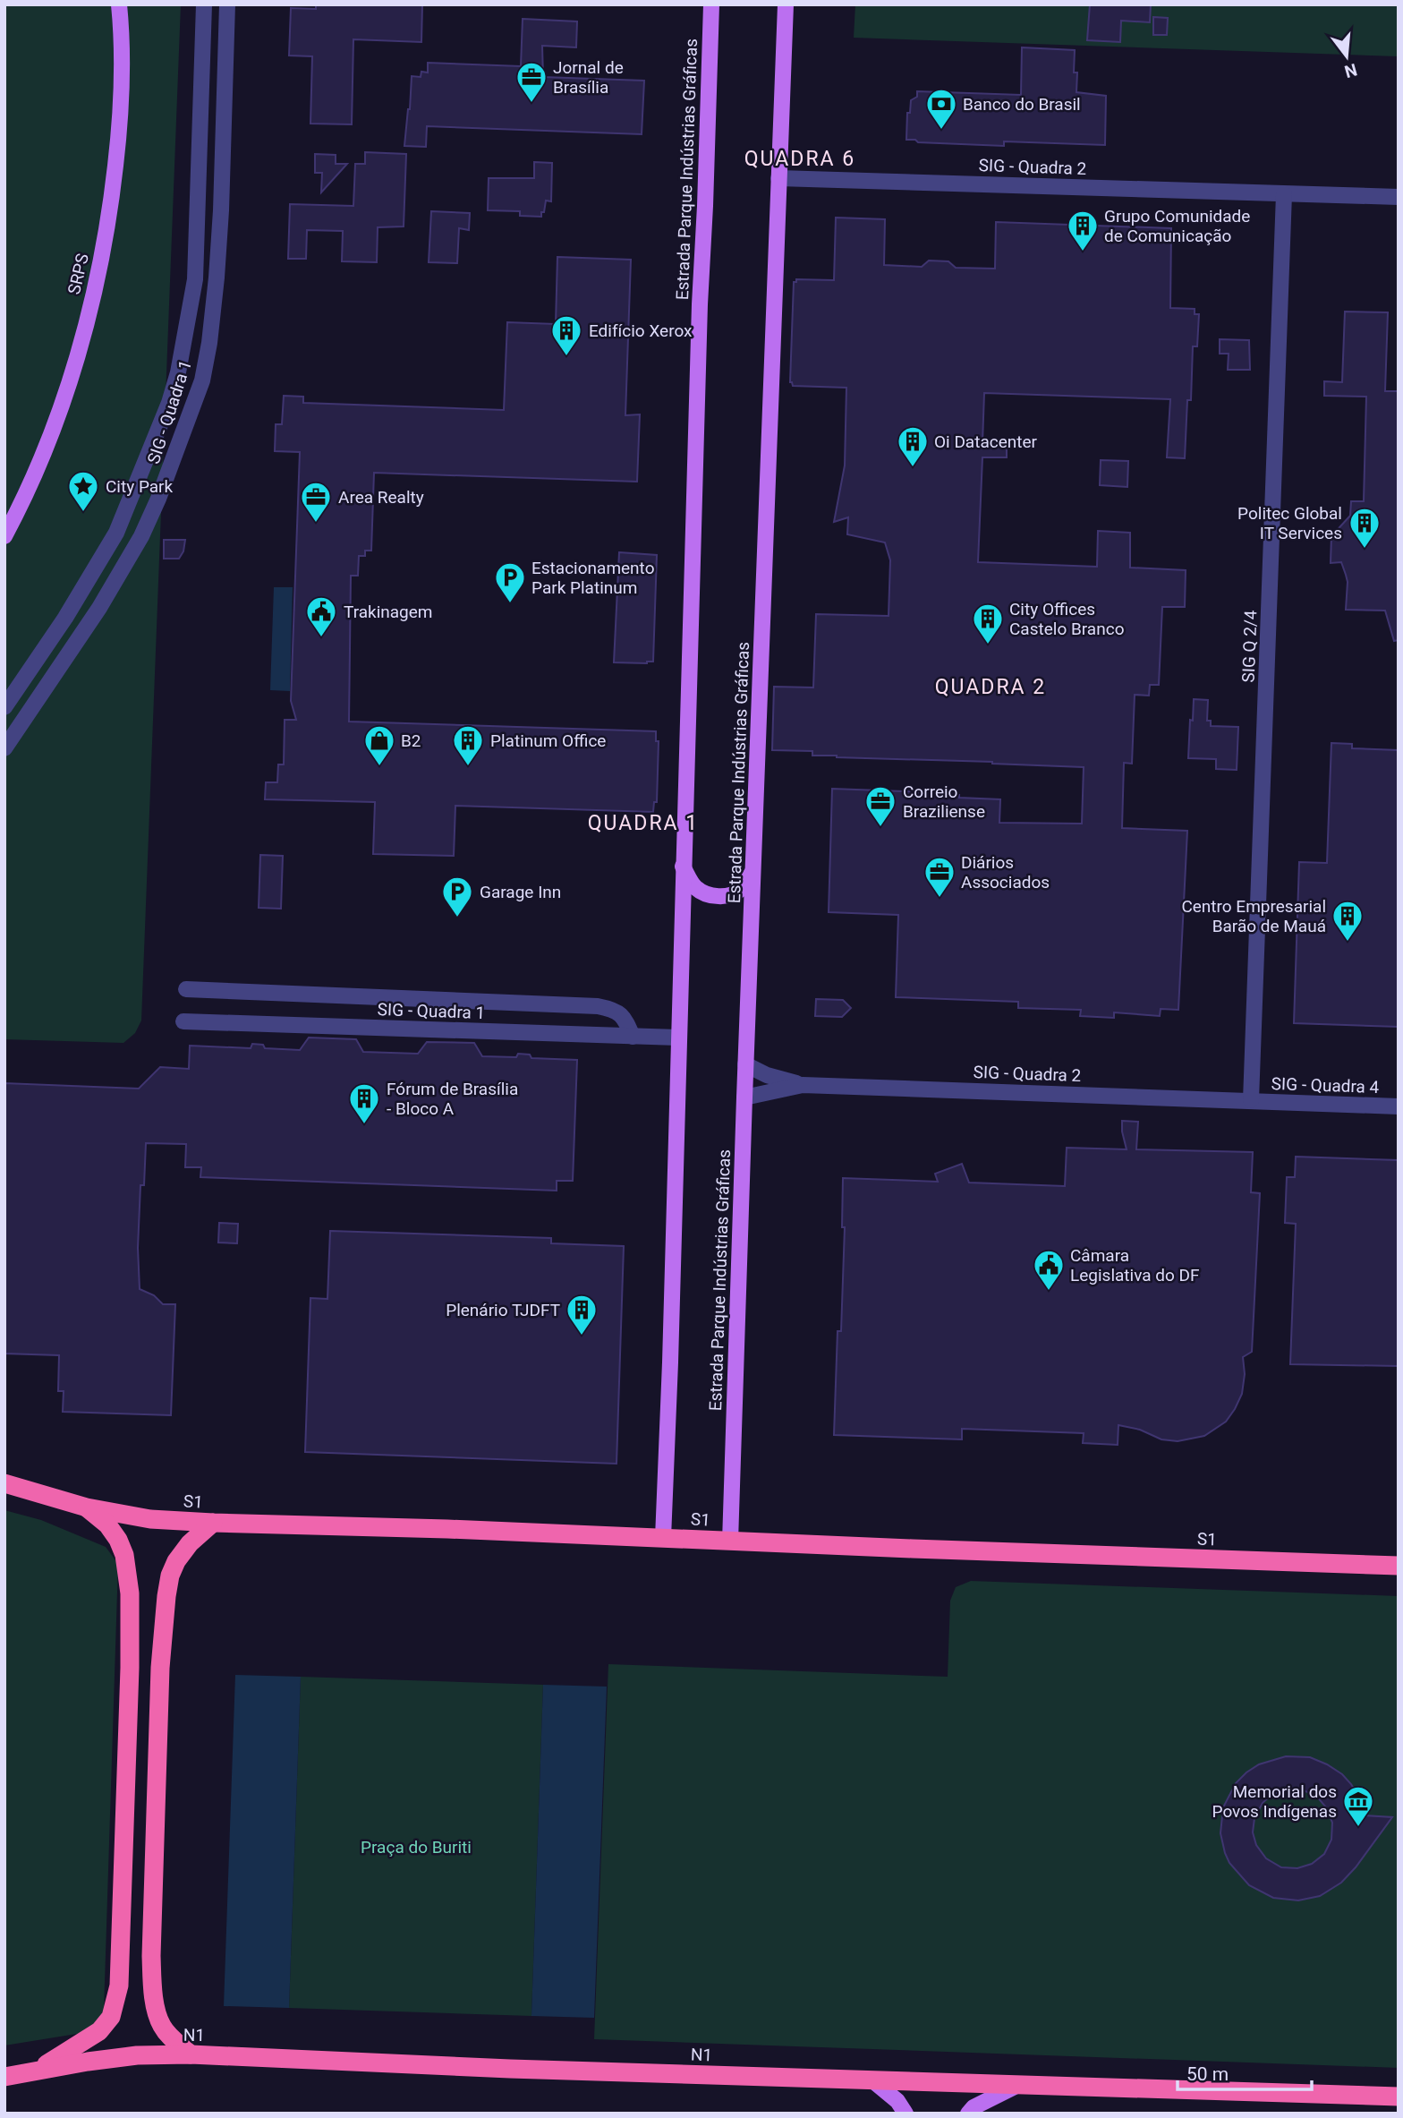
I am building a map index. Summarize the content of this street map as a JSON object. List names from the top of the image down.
{
  "streets": {
    "highway": ["S1", "N1"],
    "main road": ["Estrada Parque Indústrias Gráficas", "SRPS"],
    "street": [
      "SIG - Quadra 2",
      "SIG - Quadra 1",
      "SIG Q 2/4",
      "SIG - Quadra 4"
    ]
  },
  "crossings": [
    ["SIG - Quadra 2", "Estrada Parque Indústrias Gráficas"],
    ["SIG - Quadra 2", "SIG Q 2/4"],
    ["SIG - Quadra 2", "SIG - Quadra 4"],
    ["Estrada Parque Indústrias Gráficas", "SIG - Quadra 1"],
    ["Estrada Parque Indústrias Gráficas", "S1"],
    ["SIG Q 2/4", "SIG - Quadra 4"]
  ],
  "districts": ["QUADRA 6", "QUADRA 2", "QUADRA 1"],
  "parks": ["Praça do Buriti"],
  "places": {
    "office": [
      "Jornal de Brasília",
      "Area Realty",
      "Correio Braziliense",
      "Diários Associados"
    ],
    "bank": ["Banco do Brasil"],
    "building": [
      "Grupo Comunidade de Comunicação",
      "Edifício Xerox",
      "Oi Datacenter",
      "Politec Global IT Services",
      "City Offices Castelo Branco",
      "Platinum Office",
      "Centro Empresarial Barão de Mauá",
      "Fórum de Brasília - Bloco A",
      "Plenário TJDFT"
    ],
    "place": ["City Park"],
    "parking": ["Estacionamento Park Platinum", "Garage Inn"],
    "public building": ["Trakinagem", "Câmara Legislativa do DF"],
    "shop": ["B2"],
    "museum": ["Memorial dos Povos Indígenas"]
  },
  "scale_bar": "50 m",
  "north": "bottom"
}
